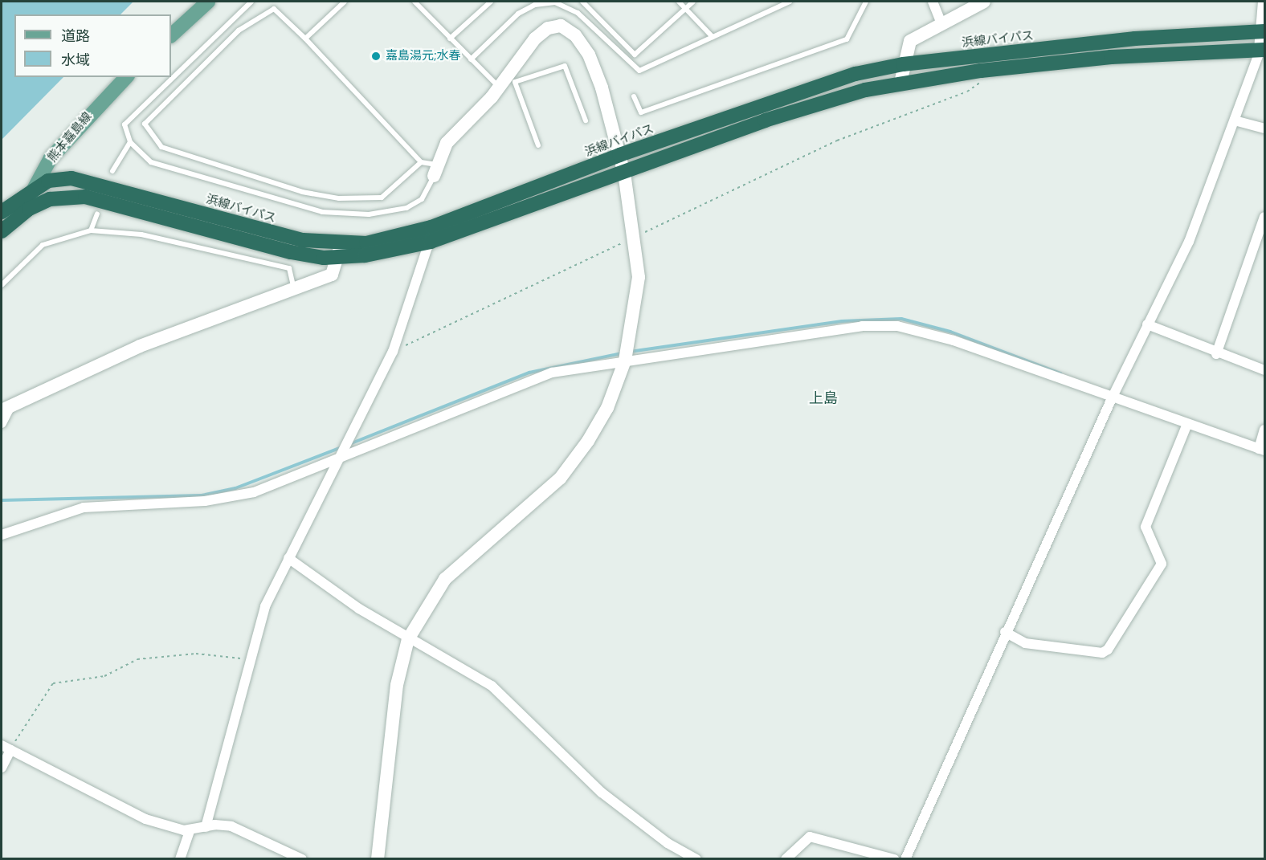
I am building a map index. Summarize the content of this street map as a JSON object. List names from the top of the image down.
{
  "streets": {
    "highway": ["浜線バイパス"],
    "main road": ["熊本嘉島線"]
  },
  "crossings": [
    ["浜線バイパス", "熊本嘉島線"]
  ],
  "districts": ["上島"],
  "places": ["嘉島湯元;水春"],
  "legend": ["道路", "水域"]
}
